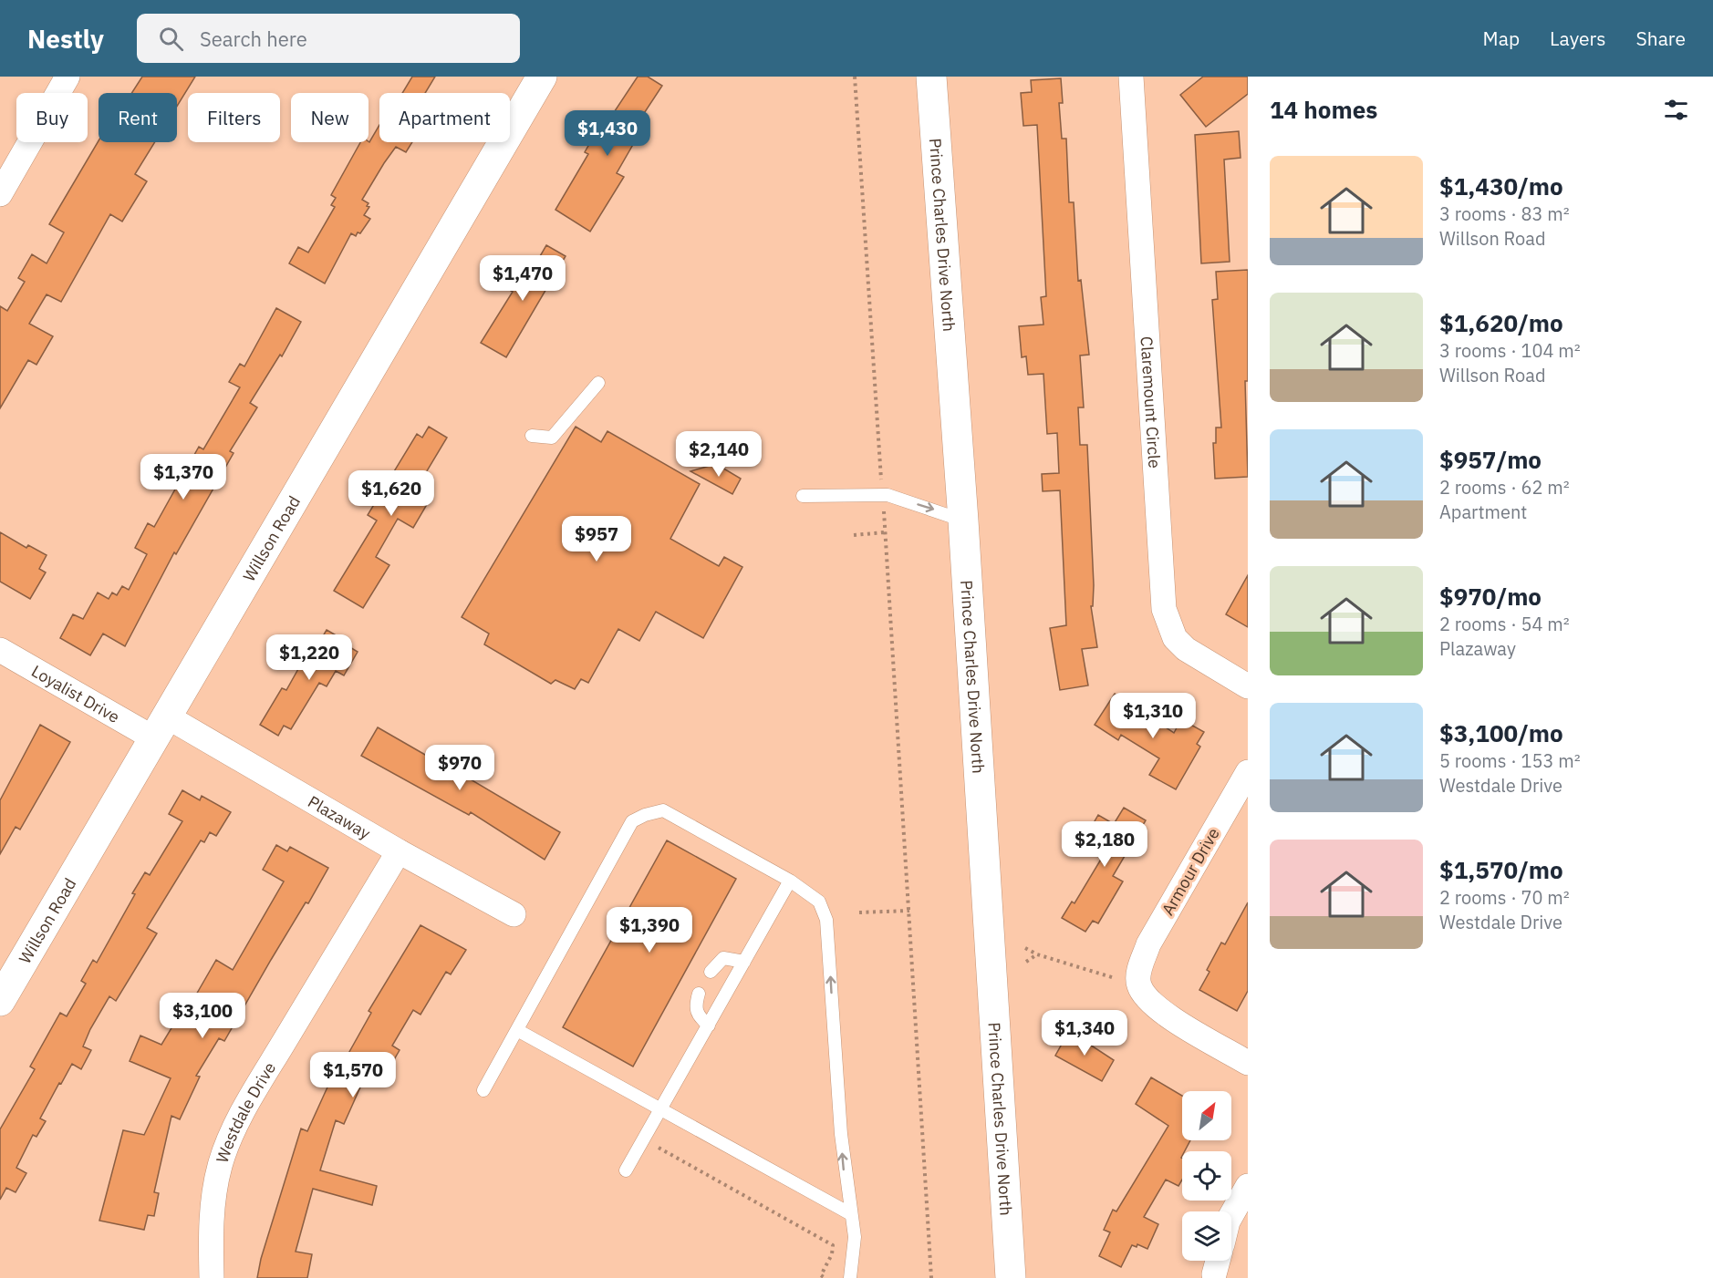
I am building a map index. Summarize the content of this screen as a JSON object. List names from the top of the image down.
{
  "streets": {
    "main road": ["Prince Charles Drive North", "Willson Road"],
    "street": [
      "Claremount Circle",
      "Loyalist Drive",
      "Plazaway",
      "Armour Drive",
      "Westdale Drive"
    ]
  },
  "crossings": [
    ["Willson Road", "Loyalist Drive"],
    ["Willson Road", "Plazaway"],
    ["Loyalist Drive", "Plazaway"],
    ["Plazaway", "Westdale Drive"]
  ],
  "north": "top right",
  "page": {
    "header": "Nestly",
    "search": "Search here",
    "nav": ["Map", "Layers", "Share"],
    "heading": "14 homes",
    "chip": [
      "Buy",
      "Rent",
      "Filters",
      "New",
      "Apartment"
    ],
    "price": [
      "$1,430",
      "$1,470",
      "$2,140",
      "$1,370",
      "$1,620",
      "$957",
      "$1,220",
      "$1,310",
      "$970",
      "$2,180",
      "$1,390",
      "$3,100",
      "$1,340",
      "$1,570"
    ],
    "list": [
      {
        "name": "$1,430/mo",
        "note": "3 rooms · 83 m² · Willson Road"
      },
      {
        "name": "$1,620/mo",
        "note": "3 rooms · 104 m² · Willson Road"
      },
      {
        "name": "$957/mo",
        "note": "2 rooms · 62 m² · Apartment"
      },
      {
        "name": "$970/mo",
        "note": "2 rooms · 54 m² · Plazaway"
      },
      {
        "name": "$3,100/mo",
        "note": "5 rooms · 153 m² · Westdale Drive"
      },
      {
        "name": "$1,570/mo",
        "note": "2 rooms · 70 m² · Westdale Drive"
      }
    ]
  }
}
